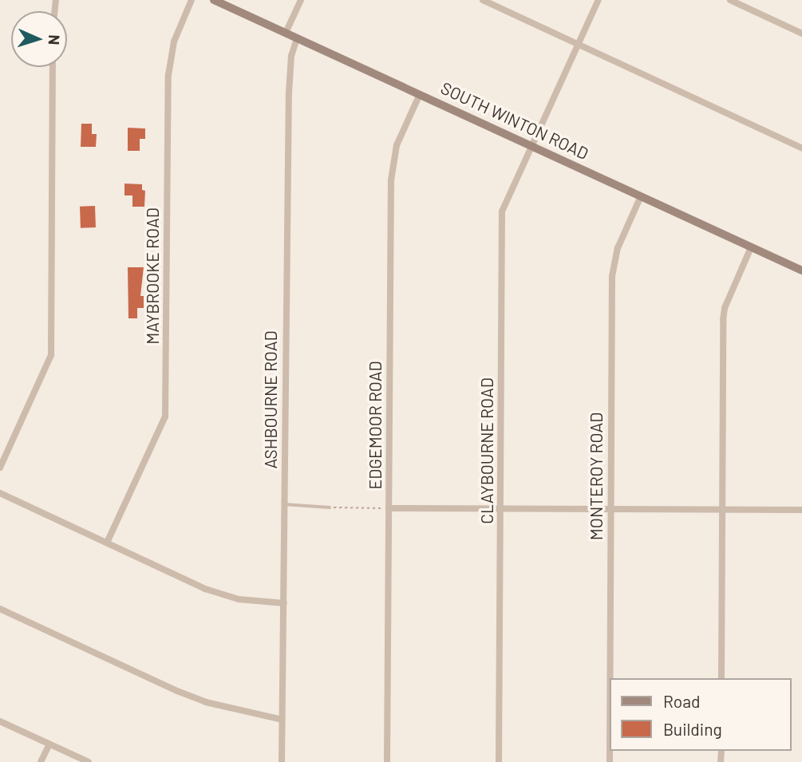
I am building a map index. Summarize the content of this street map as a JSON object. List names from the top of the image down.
{
  "streets": {
    "main road": ["SOUTH WINTON ROAD"],
    "street": [
      "MAYBROOKE ROAD",
      "ASHBOURNE ROAD",
      "EDGEMOOR ROAD",
      "CLAYBOURNE ROAD",
      "MONTEROY ROAD"
    ]
  },
  "crossings": [
    ["SOUTH WINTON ROAD", "ASHBOURNE ROAD"],
    ["SOUTH WINTON ROAD", "EDGEMOOR ROAD"],
    ["SOUTH WINTON ROAD", "CLAYBOURNE ROAD"],
    ["SOUTH WINTON ROAD", "MONTEROY ROAD"]
  ],
  "legend": ["Road", "Building"],
  "north": "right"
}
